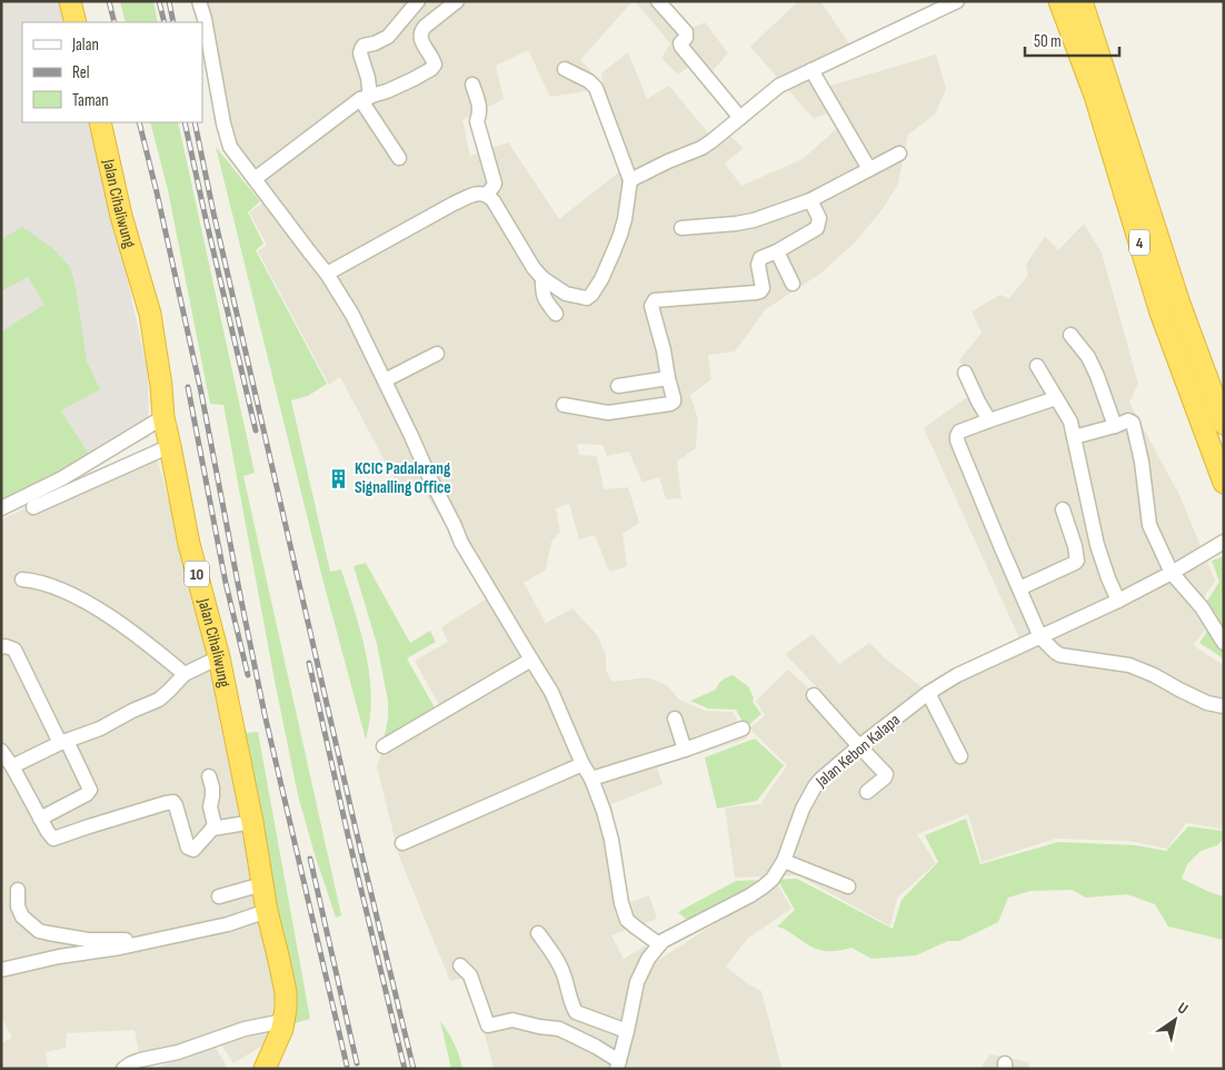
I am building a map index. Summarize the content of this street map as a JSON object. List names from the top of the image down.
{
  "streets": {
    "highway": ["Jalan Cihaliwung", "4", "10"],
    "street": ["Jalan Kebon Kalapa"]
  },
  "places": {
    "building": ["KCIC Padalarang Signalling Office"]
  },
  "legend": ["Jalan", "Rel", "Taman"],
  "scale_bar": "50 m",
  "north": "top right"
}
